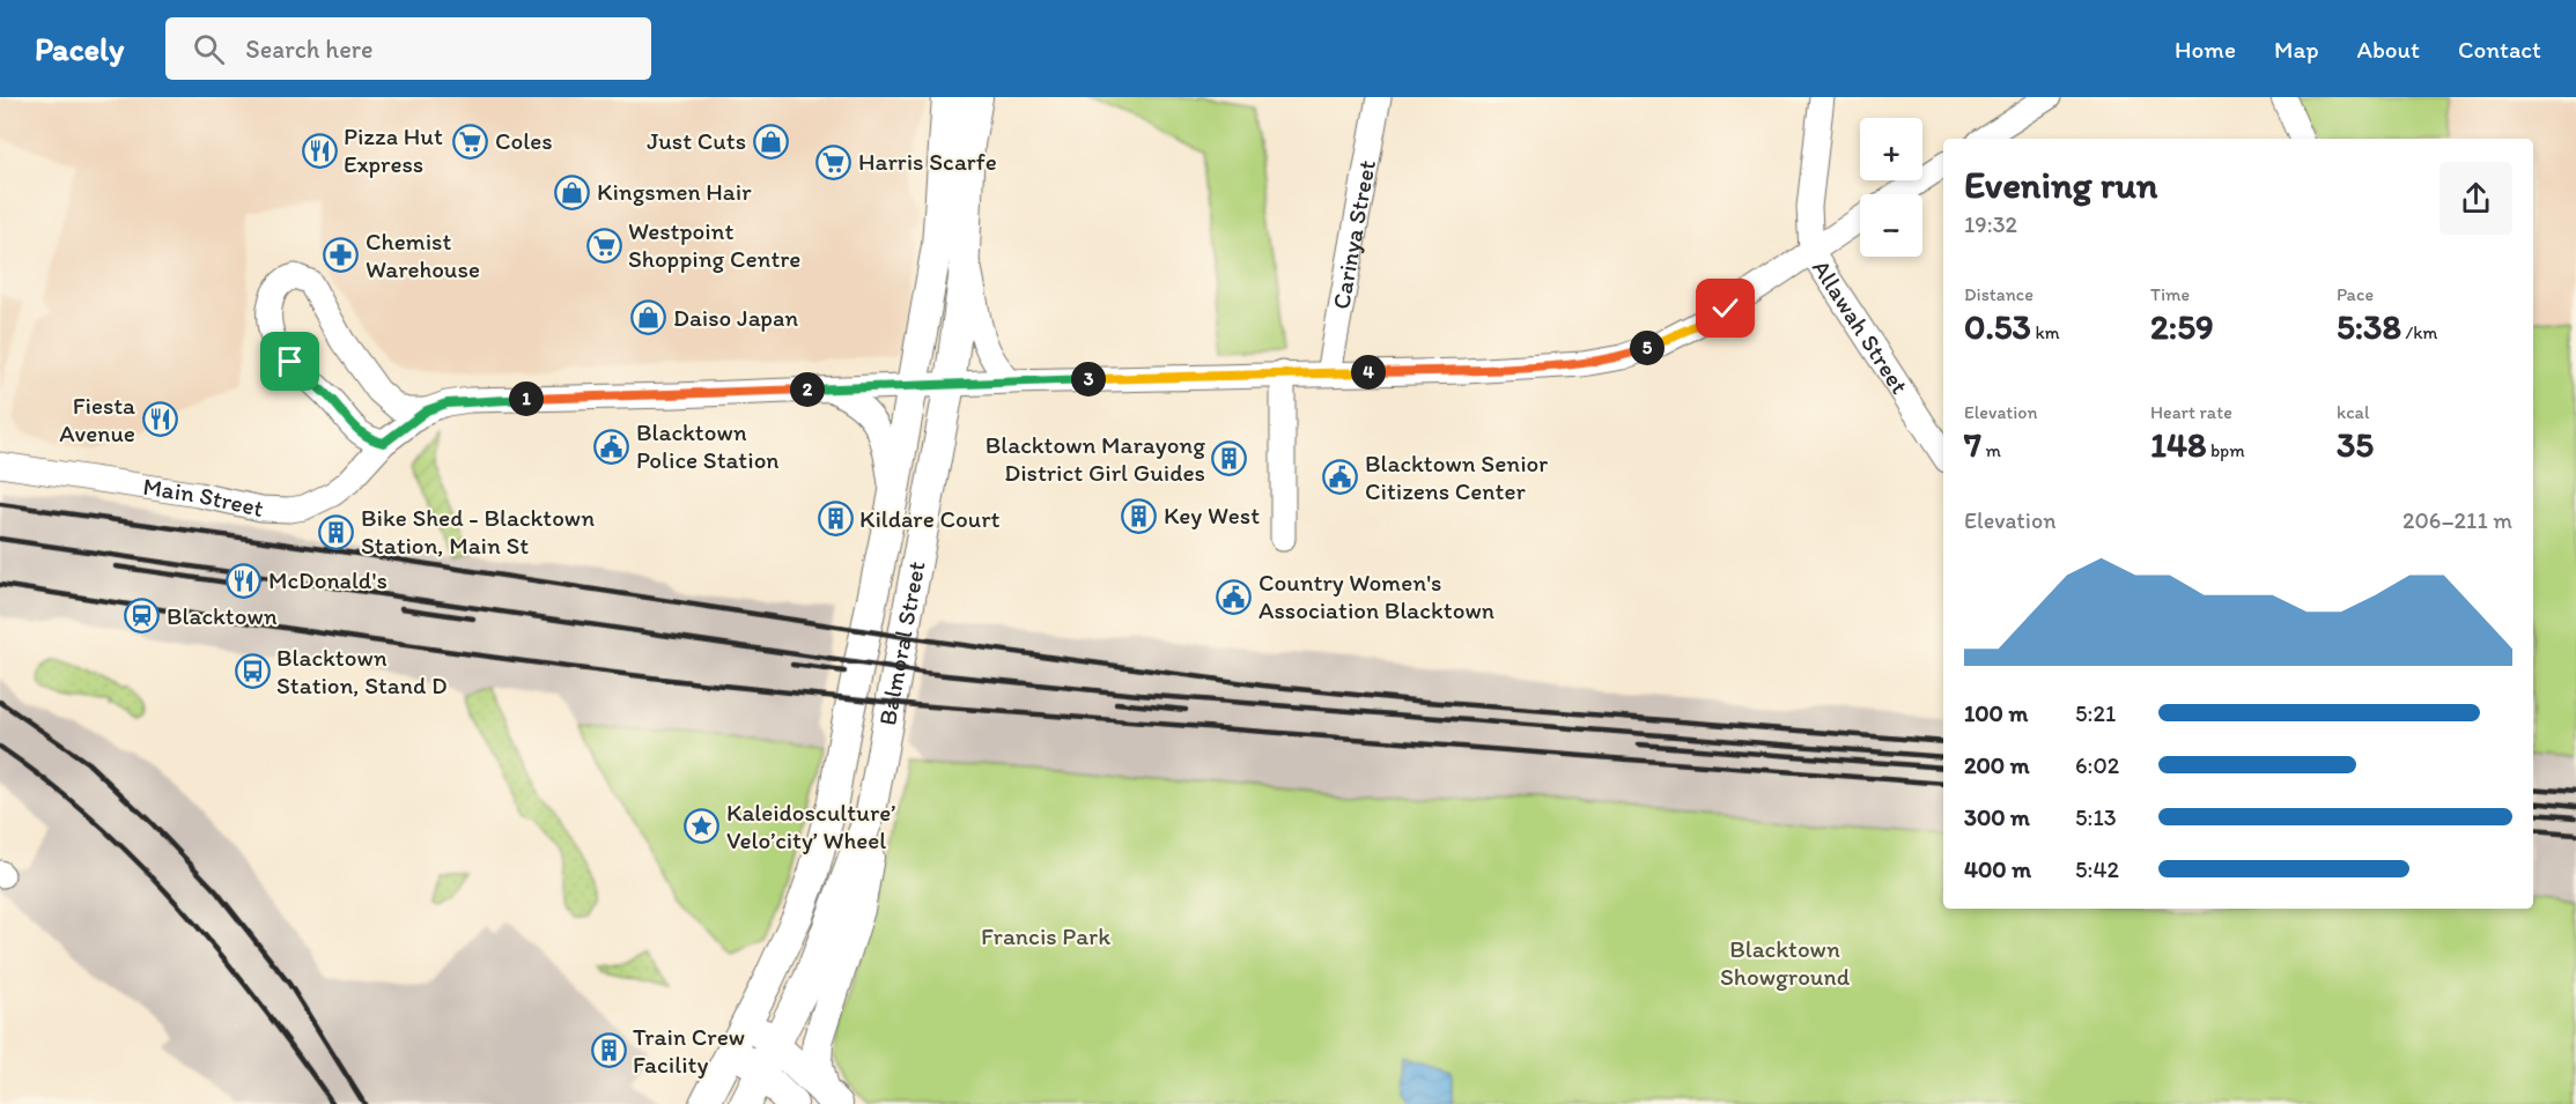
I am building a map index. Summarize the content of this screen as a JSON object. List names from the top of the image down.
{
  "streets": {
    "main road": ["Balmoral Street"],
    "street": ["Carinya Street", "Allawah Street", "Main Street"]
  },
  "parks": ["Francis Park", "Blacktown Showground"],
  "places": {
    "supermarket": ["Coles", "Harris Scarfe", "Westpoint Shopping Centre"],
    "shop": ["Just Cuts", "Kingsmen Hair", "Daiso Japan"],
    "restaurant": ["Pizza Hut Express", "Fiesta Avenue", "McDonald's"],
    "pharmacy": ["Chemist Warehouse"],
    "public building": ["Blacktown Police Station", "Blacktown Senior Citizens Center", "Country Women's Association Blacktown"],
    "building": [
      "Blacktown Marayong District Girl Guides",
      "Key West",
      "Kildare Court",
      "Bike Shed - Blacktown Station, Main St",
      "Train Crew Facility"
    ],
    "station": ["Blacktown"],
    "bus stop": ["Blacktown Station, Stand D"],
    "place": ["Kaleidosculture’ Velo’city’ Wheel"]
  },
  "page": {
    "header": "Pacely",
    "search": "Search here",
    "nav": [
      "Home",
      "Map",
      "About",
      "Contact"
    ],
    "map_buttons": ["+", "−"],
    "heading": ["Evening run", "19:32"],
    "stats": [
      ["Distance", "0.53 km"],
      ["Time", "2:59"],
      ["Pace", "5:38 /km"],
      ["Elevation", "7 m"],
      ["Heart rate", "148 bpm"],
      ["kcal", "35"]
    ],
    "pins": [
      "5",
      "4",
      "3",
      "2",
      "1"
    ],
    "chart": ["Elevation", "206–211 m"],
    "list": [
      {
        "name": "100 m",
        "note": "5:21"
      },
      {
        "name": "200 m",
        "note": "6:02"
      },
      {
        "name": "300 m",
        "note": "5:13"
      },
      {
        "name": "400 m",
        "note": "5:42"
      }
    ]
  }
}
